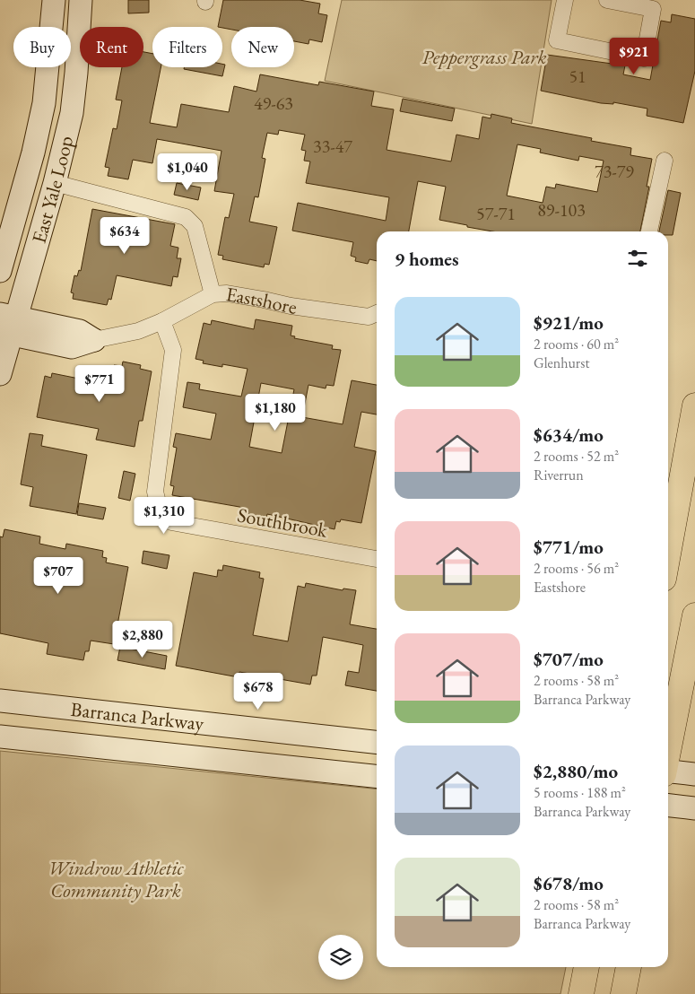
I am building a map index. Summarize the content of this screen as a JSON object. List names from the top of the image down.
{
  "streets": {
    "main road": ["East Yale Loop", "Eastshore", "Barranca Parkway"],
    "street": ["Southbrook"]
  },
  "crossings": [
    ["East Yale Loop", "Eastshore"],
    ["Eastshore", "Southbrook"]
  ],
  "parks": ["Peppergrass Park", "Windrow Athletic Community Park"],
  "house_numbers": [
    "51",
    "49-63",
    "33-47",
    "73-79",
    "89-103",
    "57-71"
  ],
  "page": {
    "chip": [
      "Buy",
      "Rent",
      "Filters",
      "New"
    ],
    "price": [
      "$921",
      "$1,040",
      "$634",
      "$771",
      "$1,180",
      "$1,310",
      "$707",
      "$2,880",
      "$678"
    ],
    "heading": "9 homes",
    "list": [
      {
        "name": "$921/mo",
        "note": "2 rooms · 60 m² · Glenhurst"
      },
      {
        "name": "$634/mo",
        "note": "2 rooms · 52 m² · Riverrun"
      },
      {
        "name": "$771/mo",
        "note": "2 rooms · 56 m² · Eastshore"
      },
      {
        "name": "$707/mo",
        "note": "2 rooms · 58 m² · Barranca Parkway"
      },
      {
        "name": "$2,880/mo",
        "note": "5 rooms · 188 m² · Barranca Parkway"
      },
      {
        "name": "$678/mo",
        "note": "2 rooms · 58 m² · Barranca Parkway"
      }
    ]
  }
}
